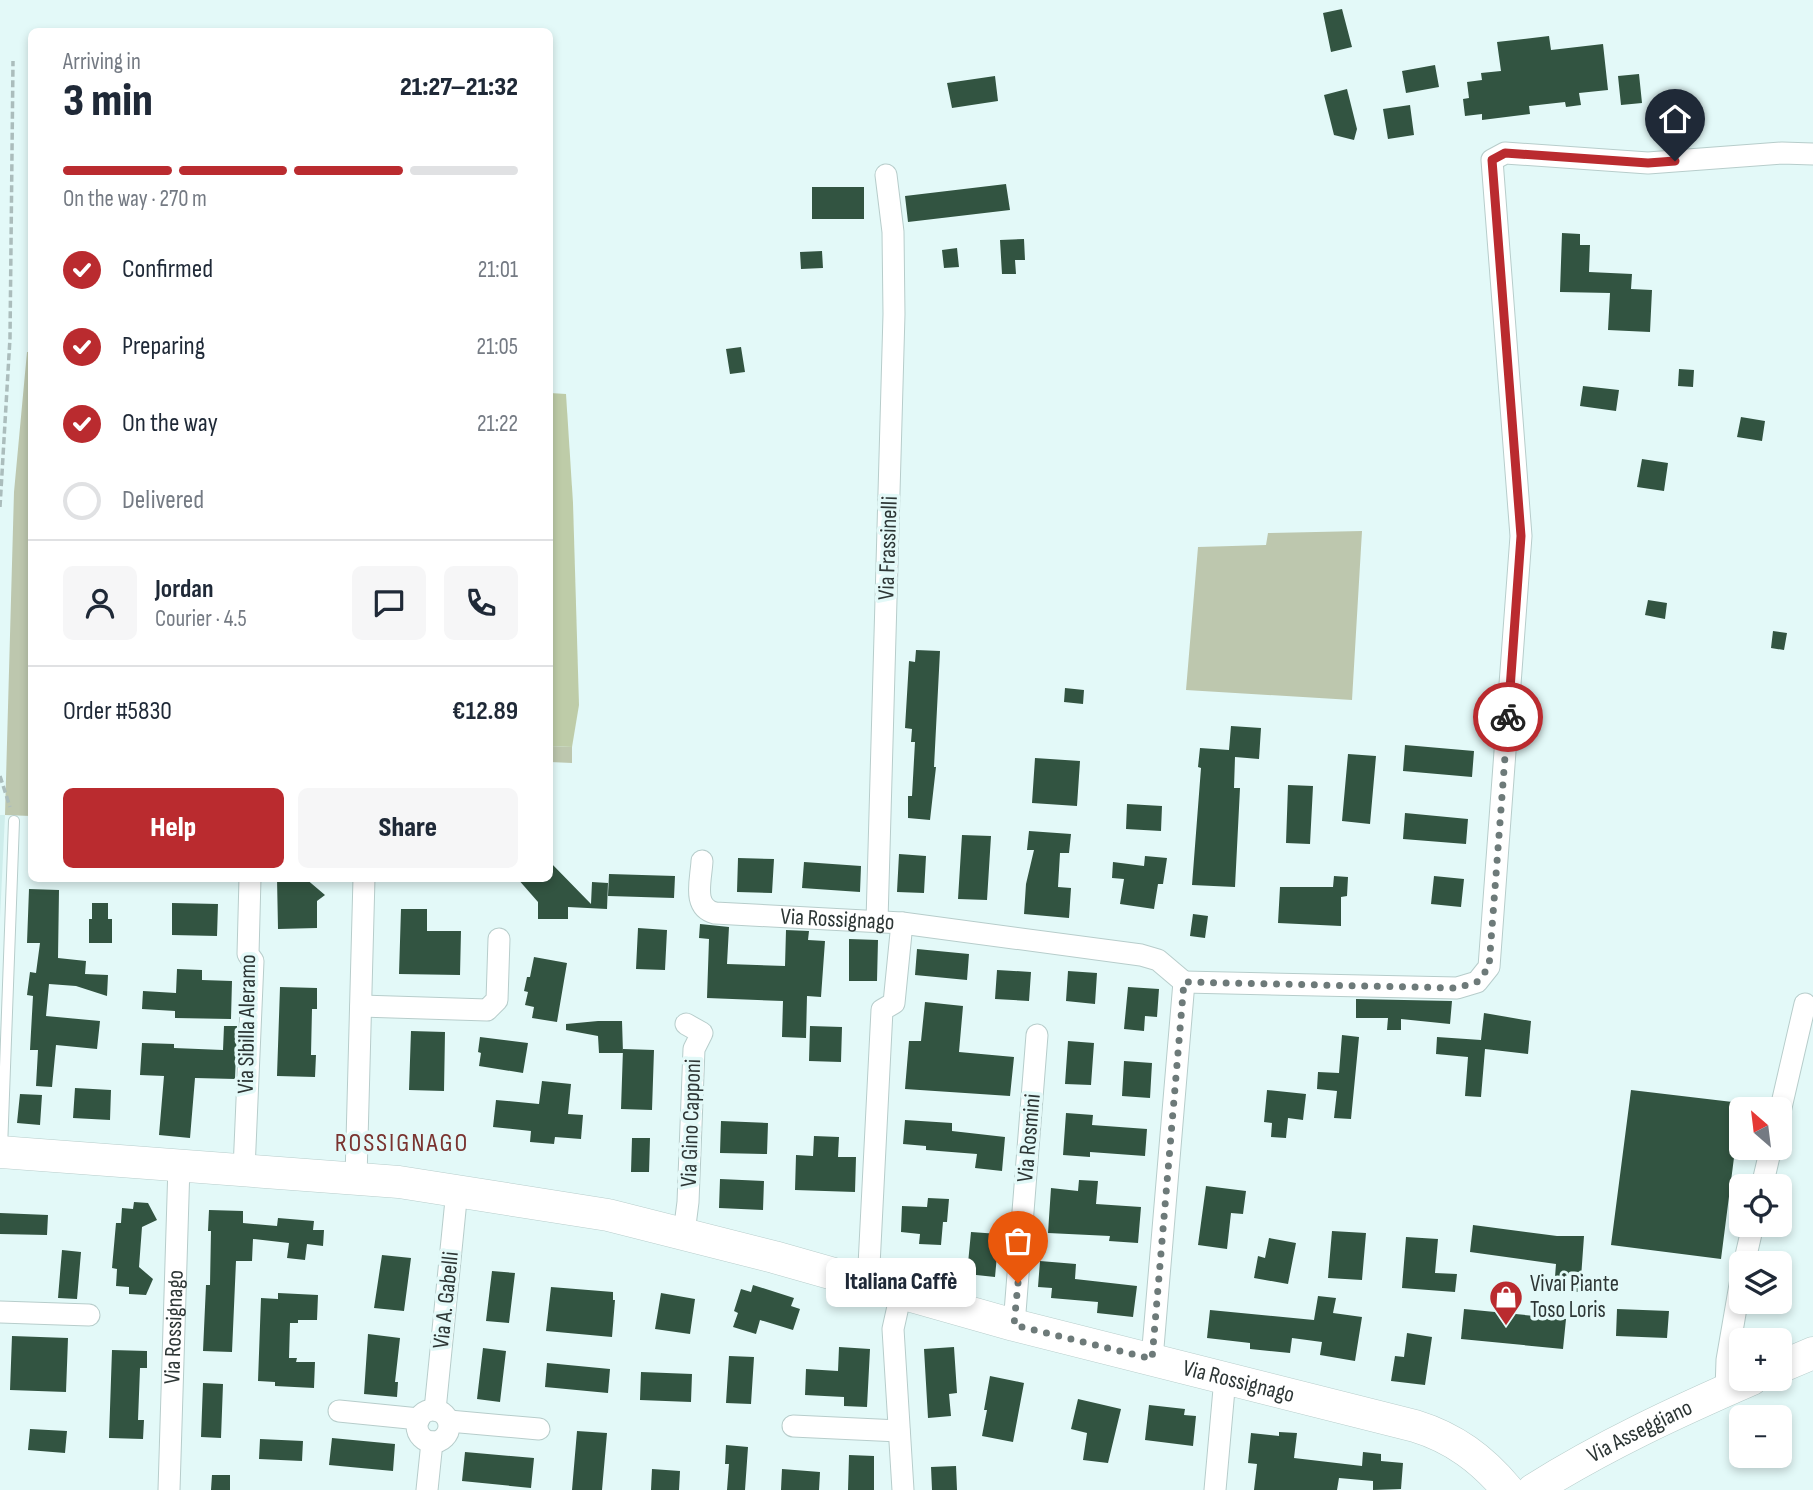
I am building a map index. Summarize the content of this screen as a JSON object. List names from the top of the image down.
{
  "streets": {
    "street": [
      "Via Frassinelli",
      "Via Rossignago",
      "Via Sibilla Aleramo",
      "Via Gino Capponi",
      "Via Rosmini",
      "Via A. Gabelli",
      "Via Asseggiano"
    ]
  },
  "crossings": [
    ["Via Frassinelli", "Via Rossignago"],
    ["Via Rossignago", "Via Sibilla Aleramo"],
    ["Via Rossignago", "Via Gino Capponi"],
    ["Via Rossignago", "Via Rosmini"],
    ["Via Rossignago", "Via A. Gabelli"]
  ],
  "districts": ["ROSSIGNAGO"],
  "places": {
    "other": ["Italiana Caffè"],
    "shop": ["Vivai Piante Toso Loris"]
  },
  "north": "top left",
  "page": {
    "heading": ["3 min", "Arriving in", "21:27–21:32"],
    "panel": [
      "Jordan",
      "Courier · 4.5",
      "Order #5830",
      "€12.89"
    ],
    "bar": "On the way · 270 m",
    "list": [
      ["Confirmed", "21:01"],
      ["Preparing", "21:05"],
      ["On the way", "21:22"],
      "Delivered"
    ],
    "buttons": ["Help", "Share"],
    "map_buttons": ["+", "−"],
    "bubble": "Italiana Caffè"
  }
}
